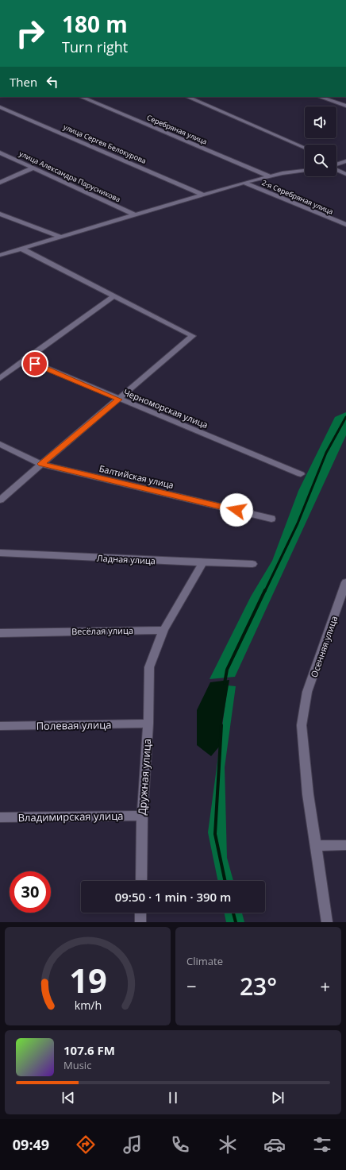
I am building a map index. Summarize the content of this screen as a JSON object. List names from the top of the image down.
{
  "streets": {
    "street": [
      "Серебряная улица",
      "улица Сергея Белокурова",
      "улица Александра Парусникова",
      "2-я Серебряная улица",
      "Черноморская улица",
      "Балтийская улица",
      "Ладная улица",
      "Весёлая улица",
      "Осенняя улица",
      "Полевая улица",
      "Дружная улица",
      "Владимирская улица"
    ]
  },
  "crossings": [
    ["Весёлая улица", "Дружная улица"],
    ["Полевая улица", "Дружная улица"],
    ["Дружная улица", "Владимирская улица"]
  ],
  "page": {
    "turn": ["180 m", "Turn right"],
    "then": "Then",
    "limit": "30",
    "trip": "09:50 · 1 min · 390 m",
    "tile": "Climate",
    "heat": ["−", "23°", "+"],
    "song": ["107.6 FM", "Music"],
    "tabs": "09:49",
    "gauge": ["19", "km/h"]
  }
}
